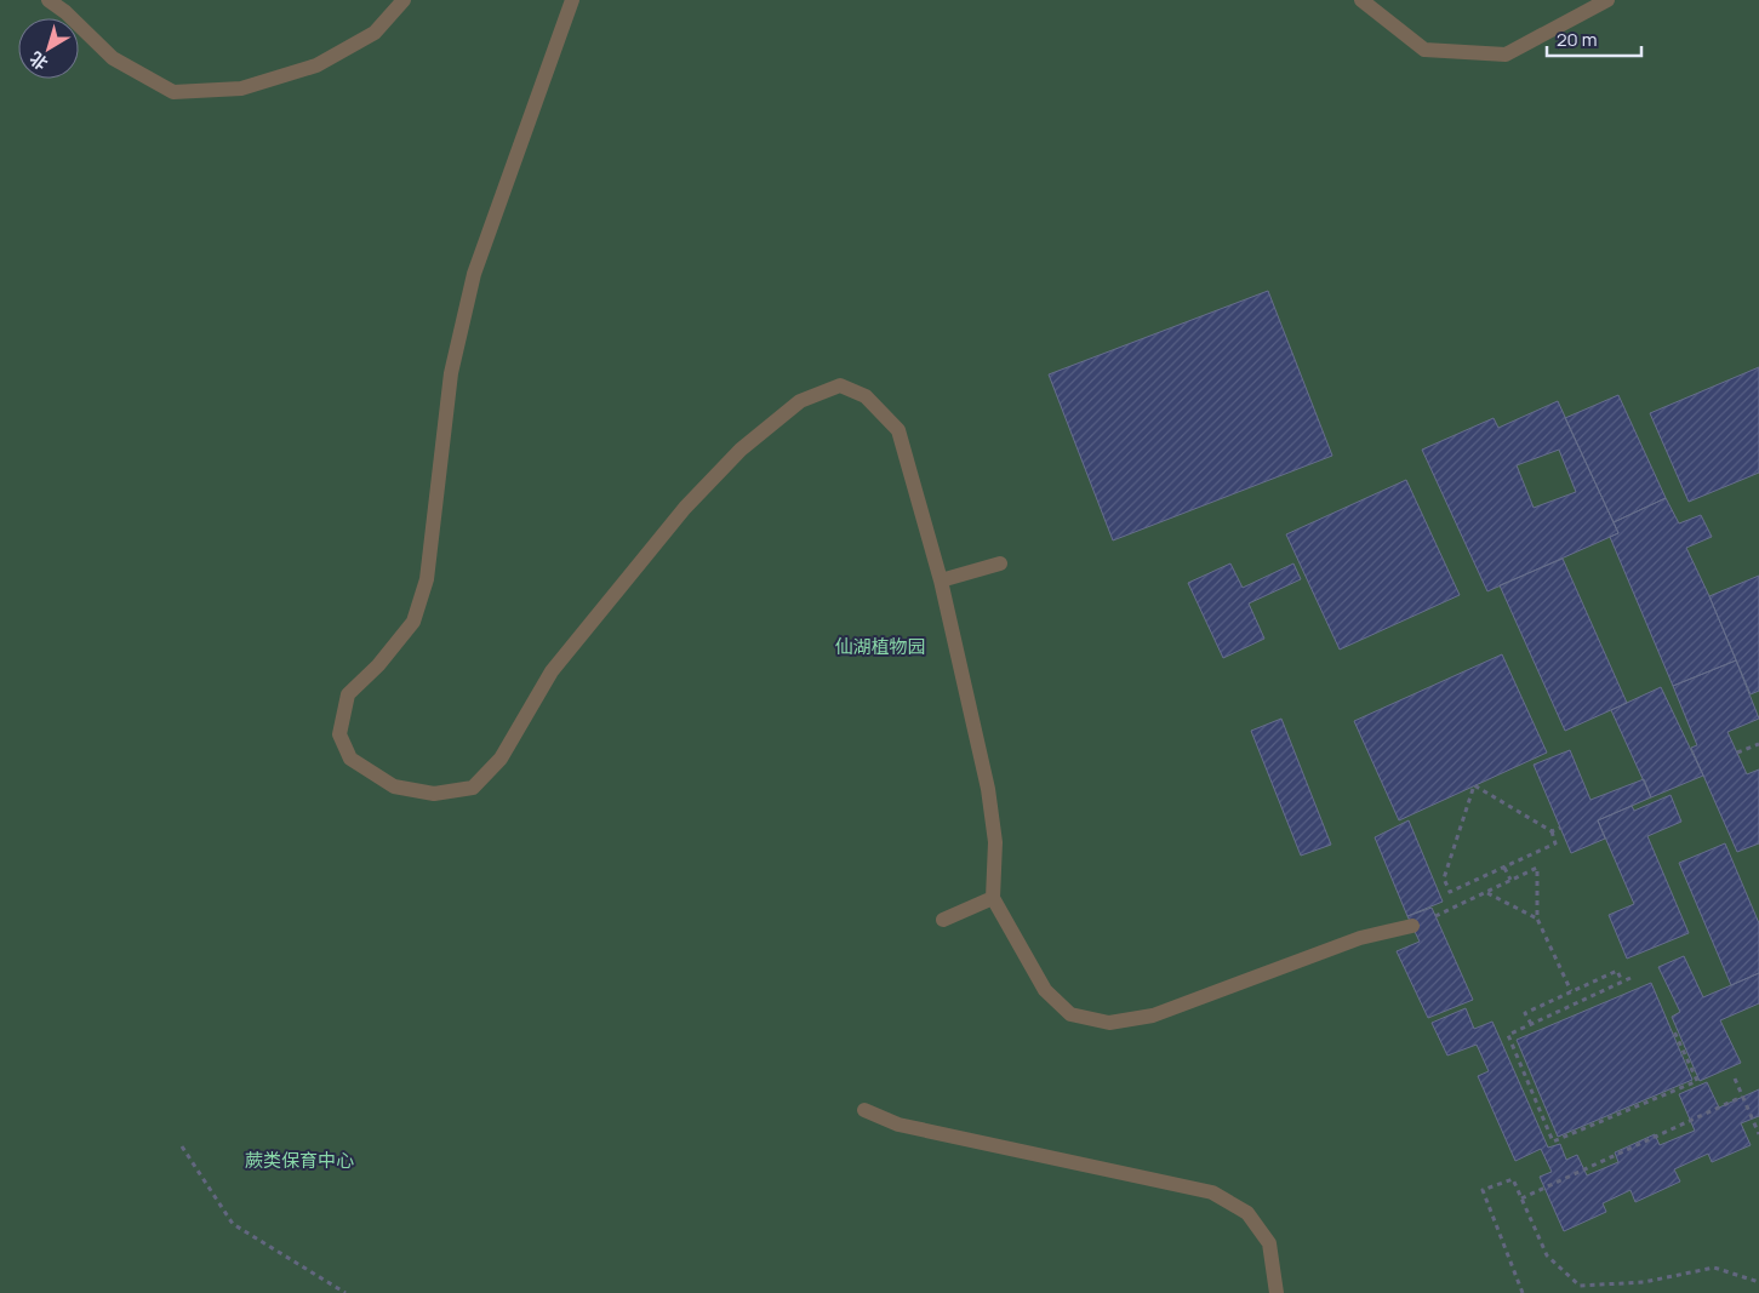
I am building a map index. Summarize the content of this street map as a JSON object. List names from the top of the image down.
{
  "parks": ["仙湖植物园", "蕨类保育中心"],
  "scale_bar": "20 m",
  "north": "bottom left"
}
